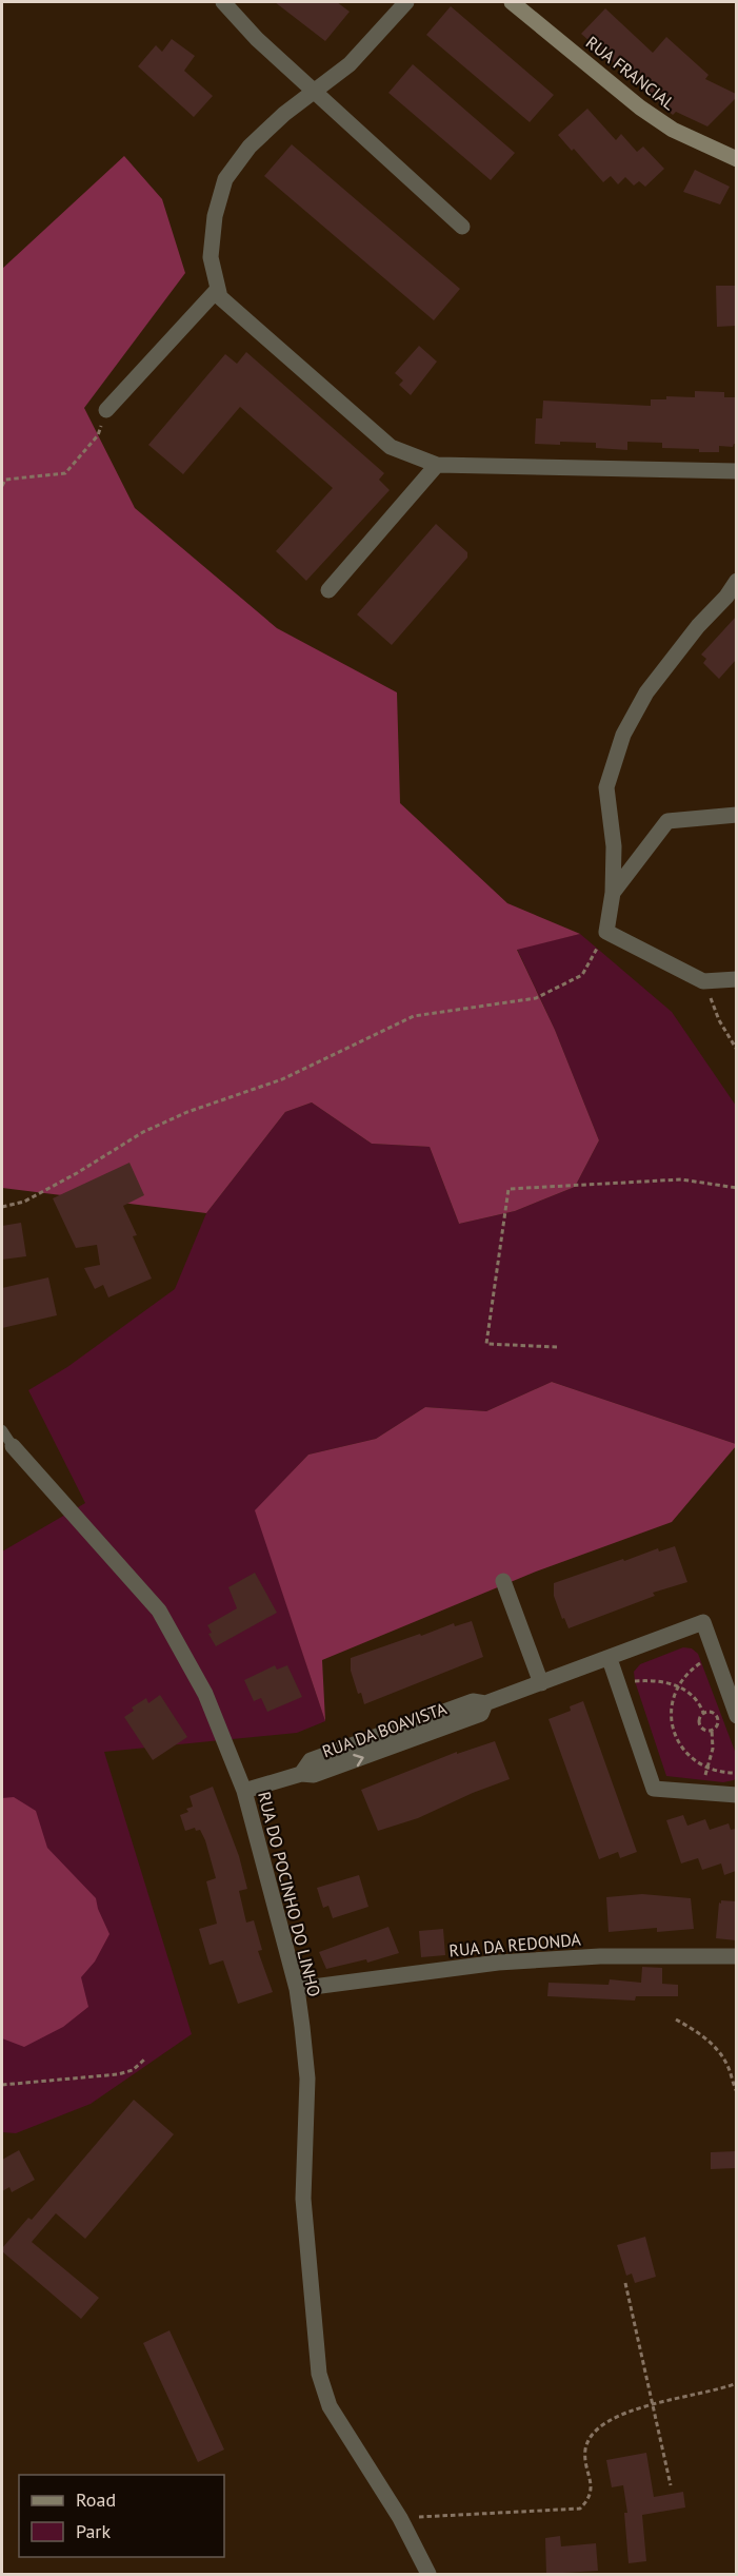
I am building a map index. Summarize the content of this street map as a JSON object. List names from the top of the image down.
{
  "streets": {
    "street": [
      "RUA FRANCIAL",
      "RUA DA BOAVISTA",
      "RUA DO POCINHO DO LINHO",
      "RUA DA REDONDA"
    ]
  },
  "crossings": [
    ["RUA DA BOAVISTA", "RUA DO POCINHO DO LINHO"],
    ["RUA DO POCINHO DO LINHO", "RUA DA REDONDA"]
  ],
  "legend": ["Road", "Park"]
}
